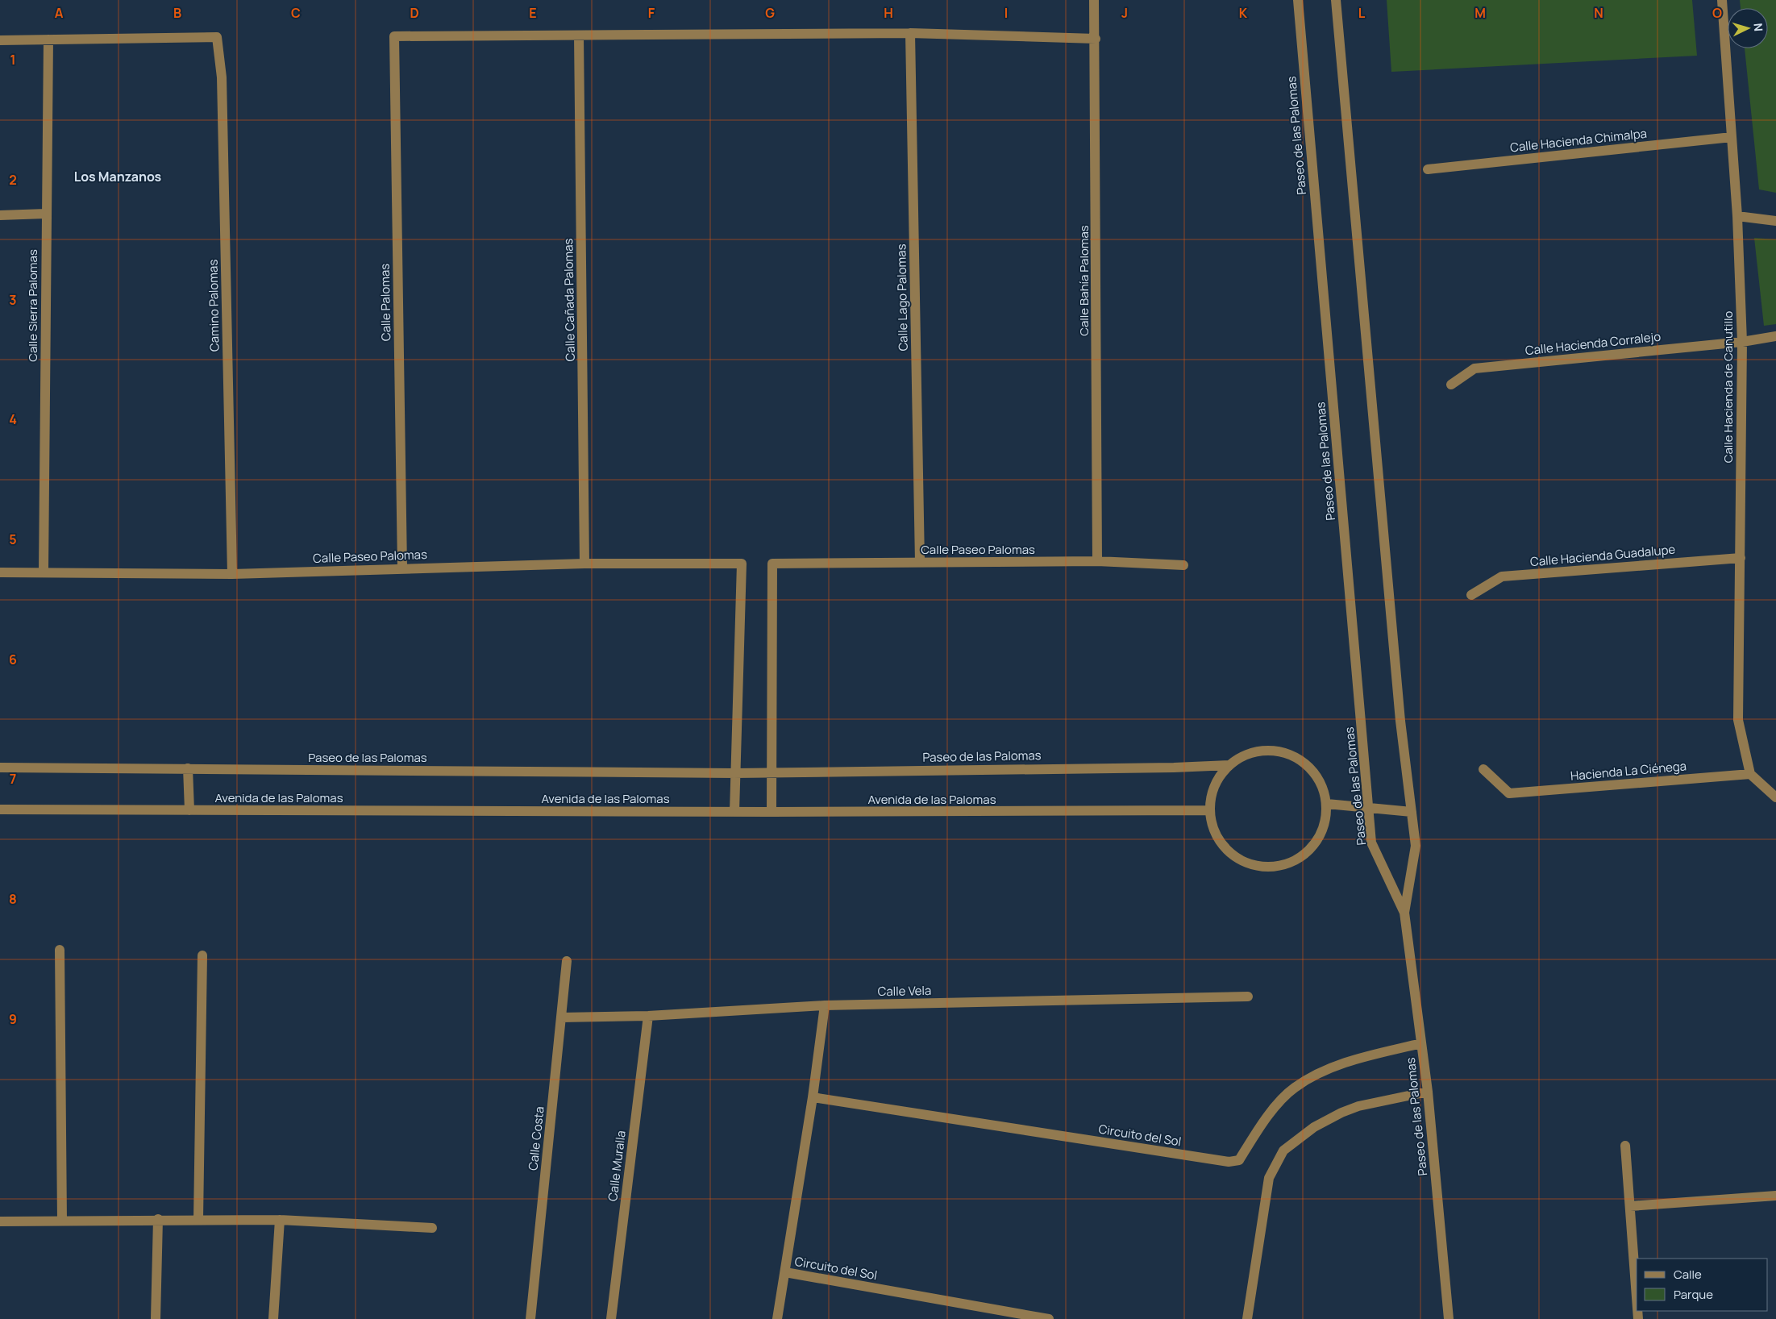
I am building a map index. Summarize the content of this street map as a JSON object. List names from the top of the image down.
{
  "streets": {
    "street": [
      "Paseo de las Palomas",
      "Calle Hacienda Chimalpa",
      "Calle Bahía Palomas",
      "Calle Lago Palomas",
      "Calle Cañada Palomas",
      "Calle Palomas",
      "Calle Sierra Palomas",
      "Camino Palomas",
      "Calle Hacienda Corralejo",
      "Calle Hacienda de Canutillo",
      "Calle Paseo Palomas",
      "Calle Hacienda Guadalupe",
      "Hacienda La Ciénega",
      "Avenida de las Palomas",
      "Calle Vela",
      "Circuito del Sol",
      "Calle Costa",
      "Calle Muralla"
    ]
  },
  "crossings": [
    ["Paseo de las Palomas", "Calle Paseo Palomas"],
    ["Paseo de las Palomas", "Avenida de las Palomas"],
    ["Paseo de las Palomas", "Circuito del Sol"],
    ["Calle Hacienda Chimalpa", "Calle Hacienda de Canutillo"],
    ["Calle Bahía Palomas", "Calle Paseo Palomas"],
    ["Calle Lago Palomas", "Calle Paseo Palomas"],
    ["Calle Cañada Palomas", "Calle Palomas"],
    ["Calle Cañada Palomas", "Calle Paseo Palomas"],
    ["Calle Palomas", "Calle Paseo Palomas"],
    ["Calle Sierra Palomas", "Camino Palomas"],
    ["Calle Sierra Palomas", "Calle Paseo Palomas"],
    ["Camino Palomas", "Calle Paseo Palomas"],
    ["Calle Hacienda Corralejo", "Calle Hacienda de Canutillo"],
    ["Calle Hacienda de Canutillo", "Calle Hacienda Guadalupe"],
    ["Calle Hacienda de Canutillo", "Hacienda La Ciénega"],
    ["Calle Vela", "Circuito del Sol"],
    ["Calle Vela", "Calle Costa"],
    ["Calle Vela", "Calle Muralla"]
  ],
  "districts": ["Los Manzanos"],
  "legend": ["Calle", "Parque"],
  "north": "right",
  "grid": {
    "columns": [
      "A",
      "B",
      "C",
      "D",
      "E",
      "F",
      "G",
      "H",
      "I",
      "J",
      "K",
      "L",
      "M",
      "N",
      "O"
    ],
    "rows": [
      "1",
      "2",
      "3",
      "4",
      "5",
      "6",
      "7",
      "8",
      "9"
    ]
  }
}
